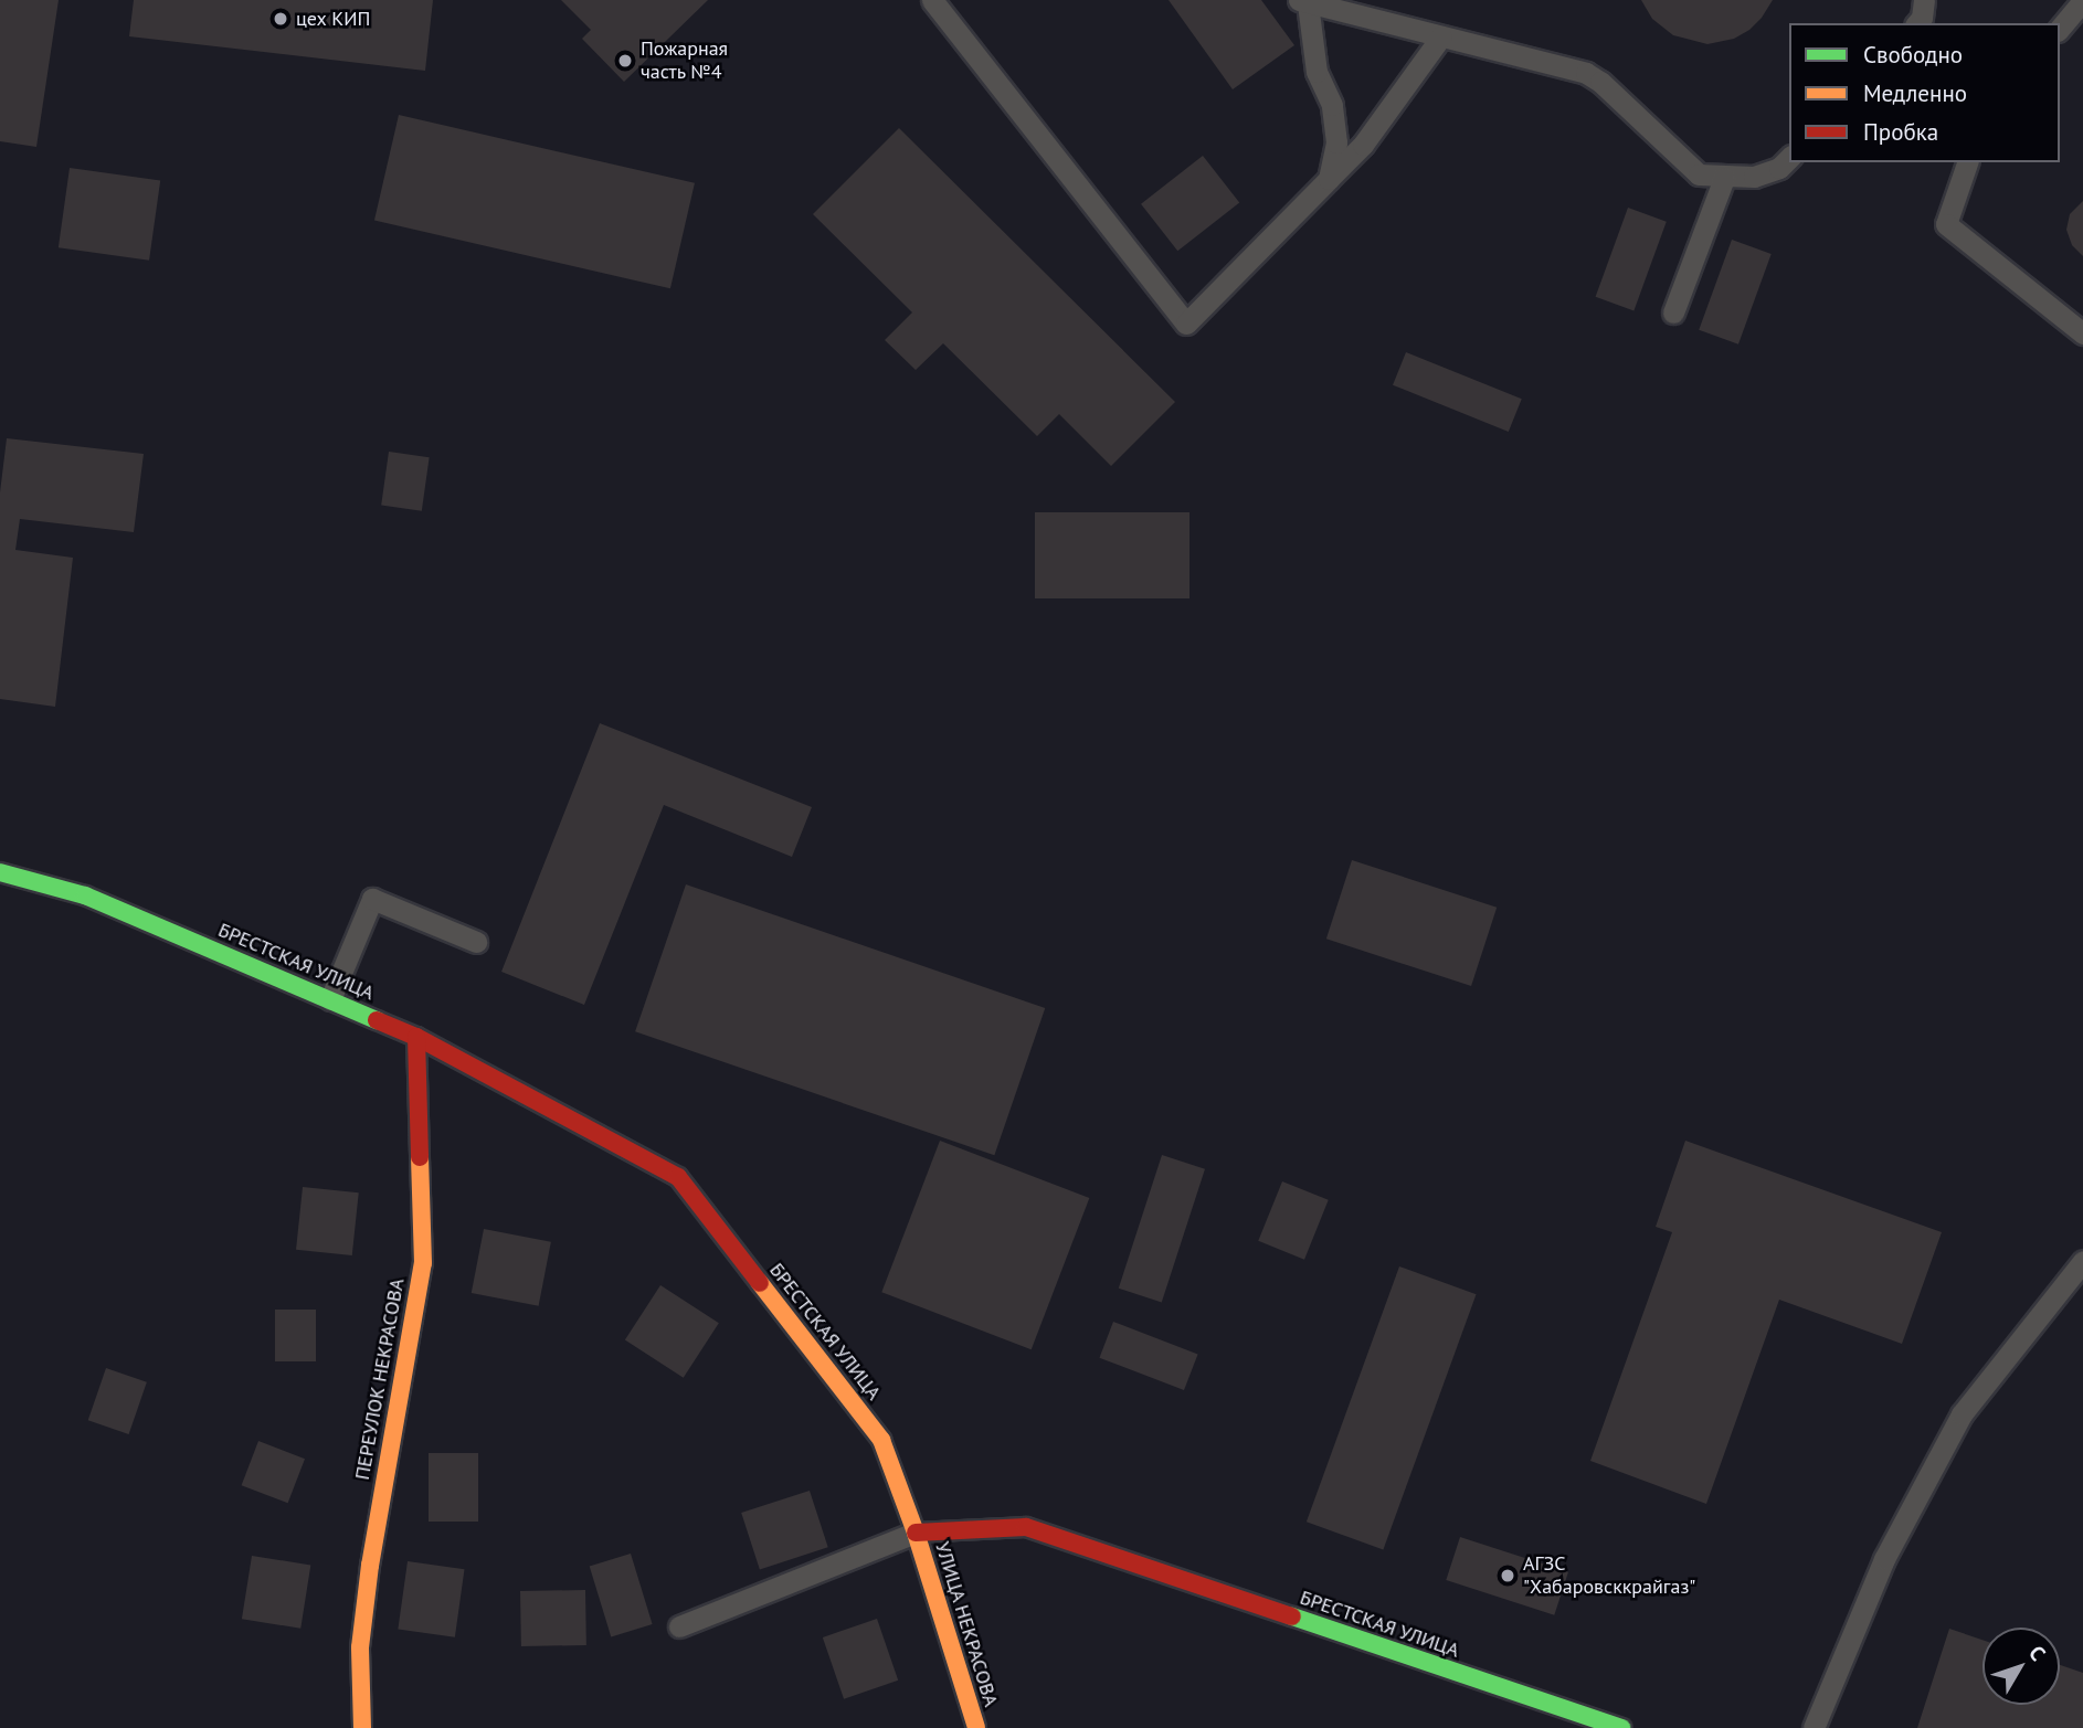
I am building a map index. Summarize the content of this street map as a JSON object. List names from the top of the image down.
{
  "streets": {
    "street": ["БРЕСТСКАЯ УЛИЦА", "ПЕРЕУЛОК НЕКРАСОВА", "УЛИЦА НЕКРАСОВА"]
  },
  "crossings": [
    ["БРЕСТСКАЯ УЛИЦА", "ПЕРЕУЛОК НЕКРАСОВА"],
    ["БРЕСТСКАЯ УЛИЦА", "УЛИЦА НЕКРАСОВА"]
  ],
  "places": ["цех КИП", "Пожарная часть №4", "АГЗС \"Хабаровсккрайгаз\""],
  "legend": ["Свободно", "Медленно", "Пробка"],
  "north": "top right"
}
